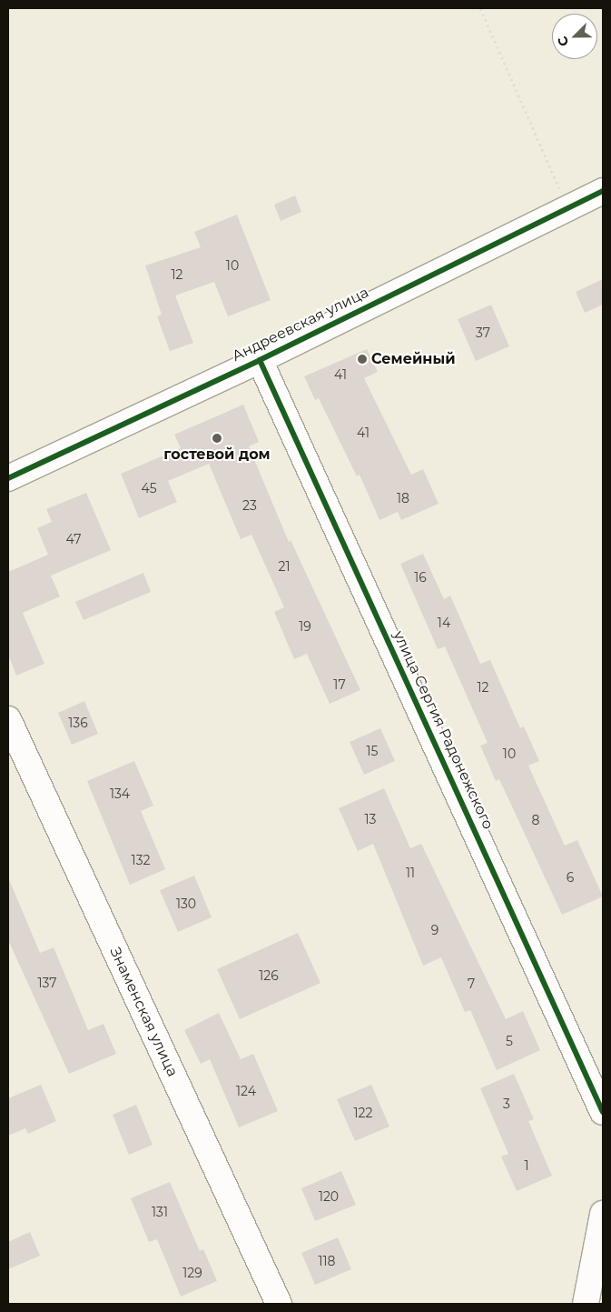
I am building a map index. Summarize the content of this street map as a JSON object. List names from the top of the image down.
{
  "streets": {
    "street": ["Андреевская улица", "улица Сергия Радонежского", "Знаменская улица"]
  },
  "crossings": [
    ["Андреевская улица", "улица Сергия Радонежского"]
  ],
  "places": ["Семейный", "гостевой дом"],
  "house_numbers": [
    "10",
    "12",
    "37",
    "41",
    "41",
    "45",
    "18",
    "23",
    "47",
    "21",
    "16",
    "14",
    "19",
    "17",
    "12",
    "136",
    "15",
    "10",
    "134",
    "13",
    "8",
    "132",
    "11",
    "6",
    "130",
    "9",
    "126",
    "137",
    "7",
    "5",
    "124",
    "3",
    "122",
    "1",
    "120",
    "131",
    "118",
    "129"
  ],
  "north": "bottom left"
}
